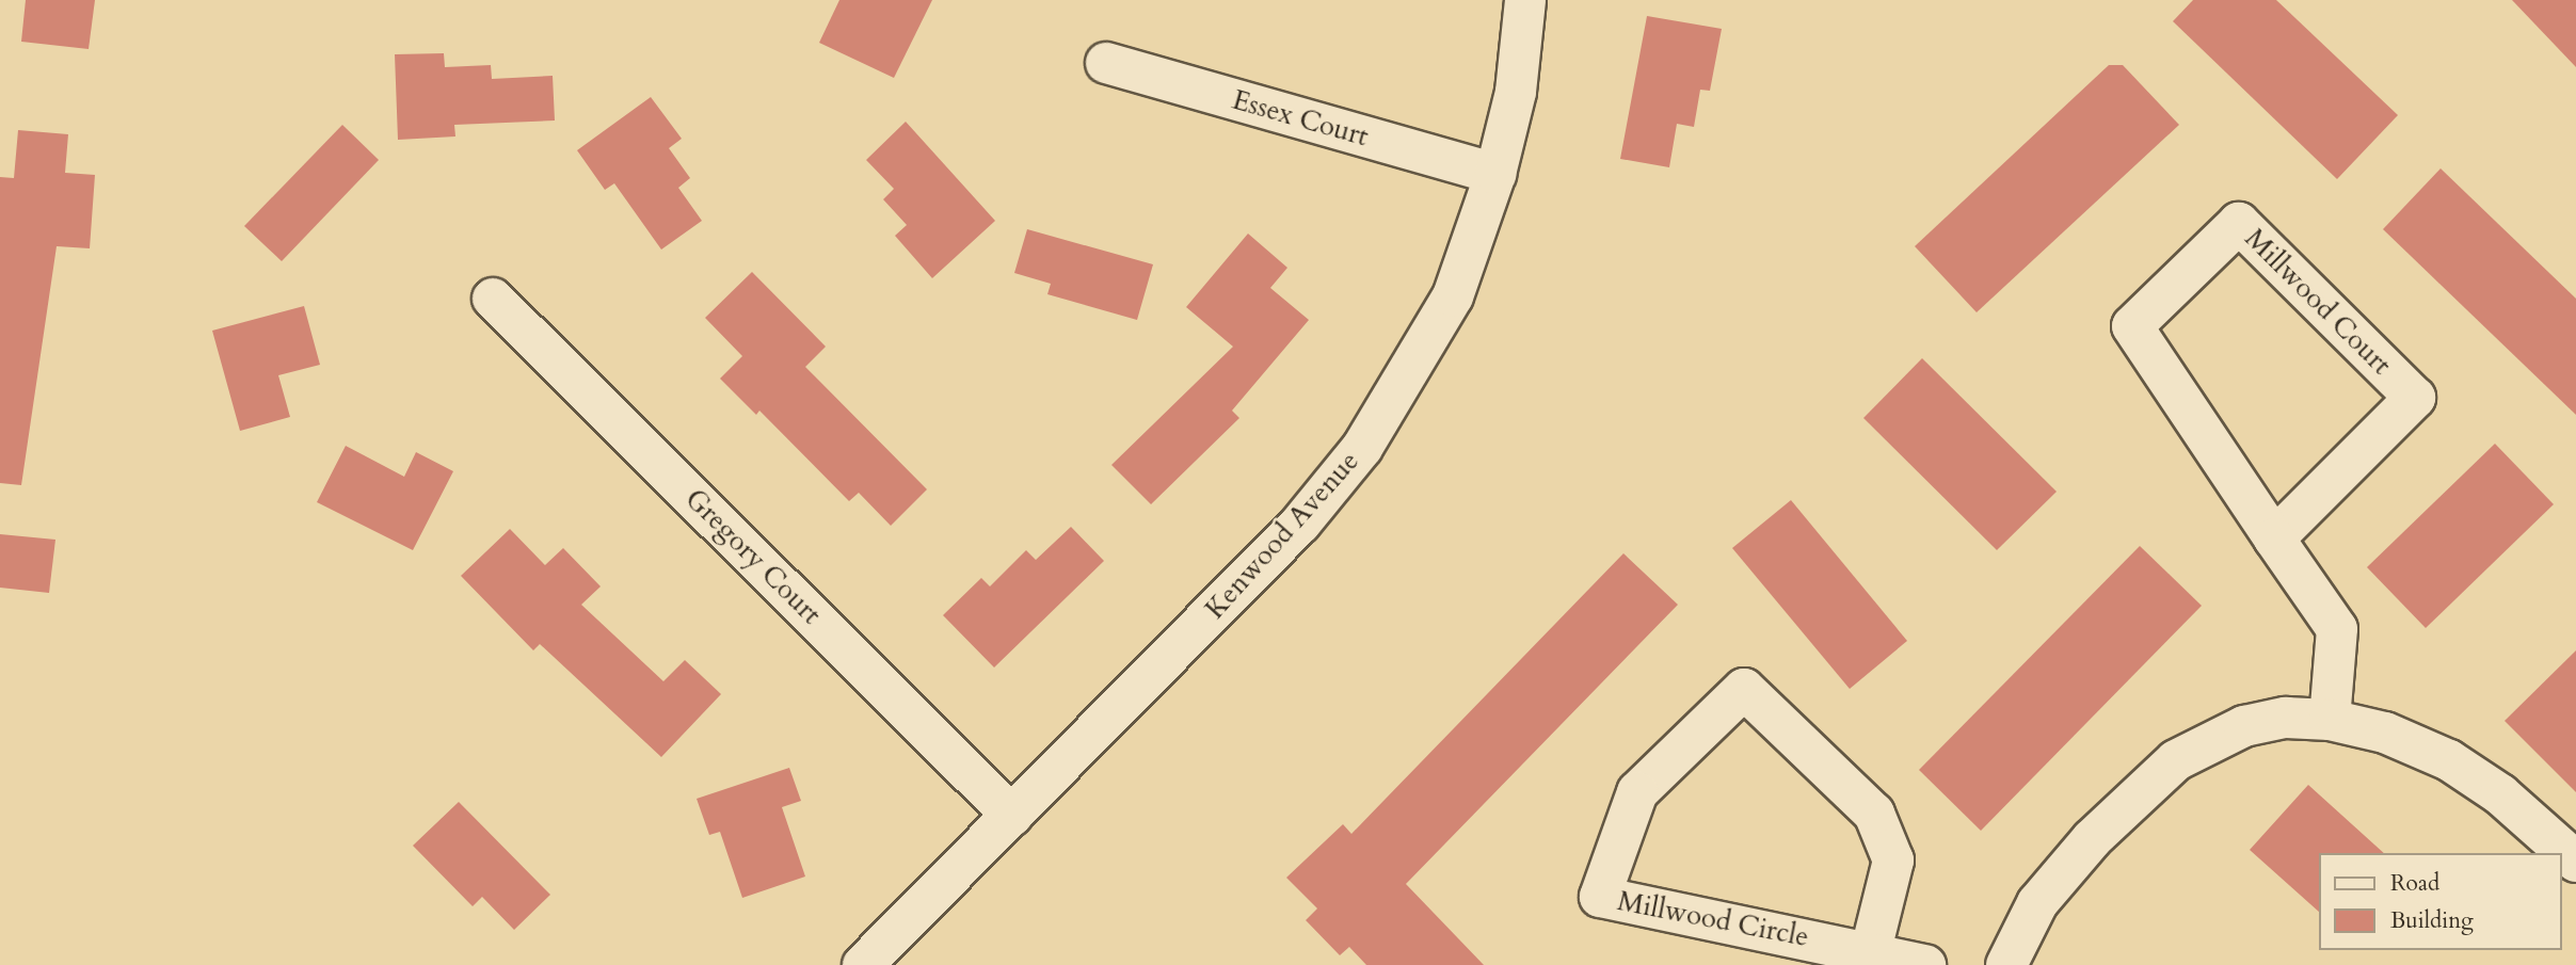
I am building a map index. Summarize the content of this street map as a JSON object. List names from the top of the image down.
{
  "streets": {
    "street": [
      "Essex Court",
      "Millwood Court",
      "Kenwood Avenue",
      "Gregory Court",
      "Millwood Circle"
    ]
  },
  "crossings": [
    ["Essex Court", "Kenwood Avenue"],
    ["Kenwood Avenue", "Gregory Court"]
  ],
  "legend": ["Road", "Building"]
}
